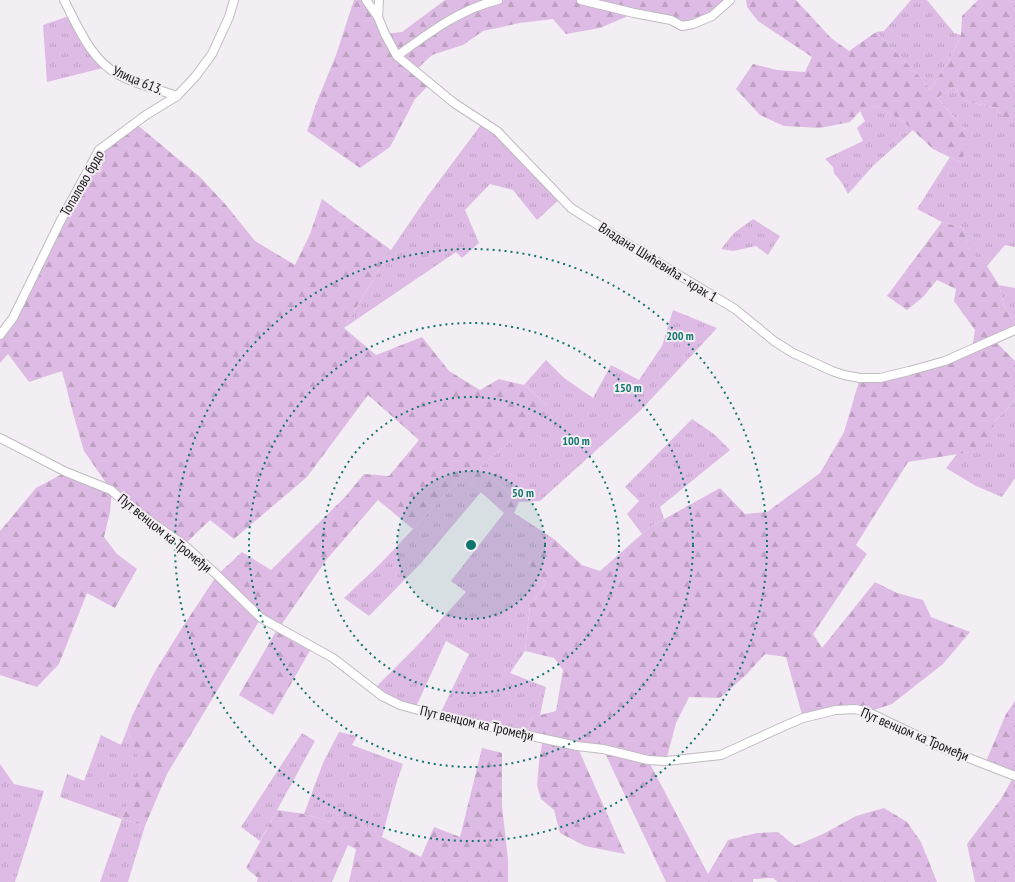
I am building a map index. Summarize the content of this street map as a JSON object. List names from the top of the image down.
{
  "streets": {
    "street": [
      "Улица 613.",
      "Топалово брдо",
      "Владана Шићевића - крак 1",
      "Пут венцом ка Тромеђи"
    ]
  },
  "crossings": [
    ["Улица 613.", "Топалово брдо"]
  ],
  "rings": [
    "200 m",
    "150 m",
    "100 m",
    "50 m"
  ]
}
